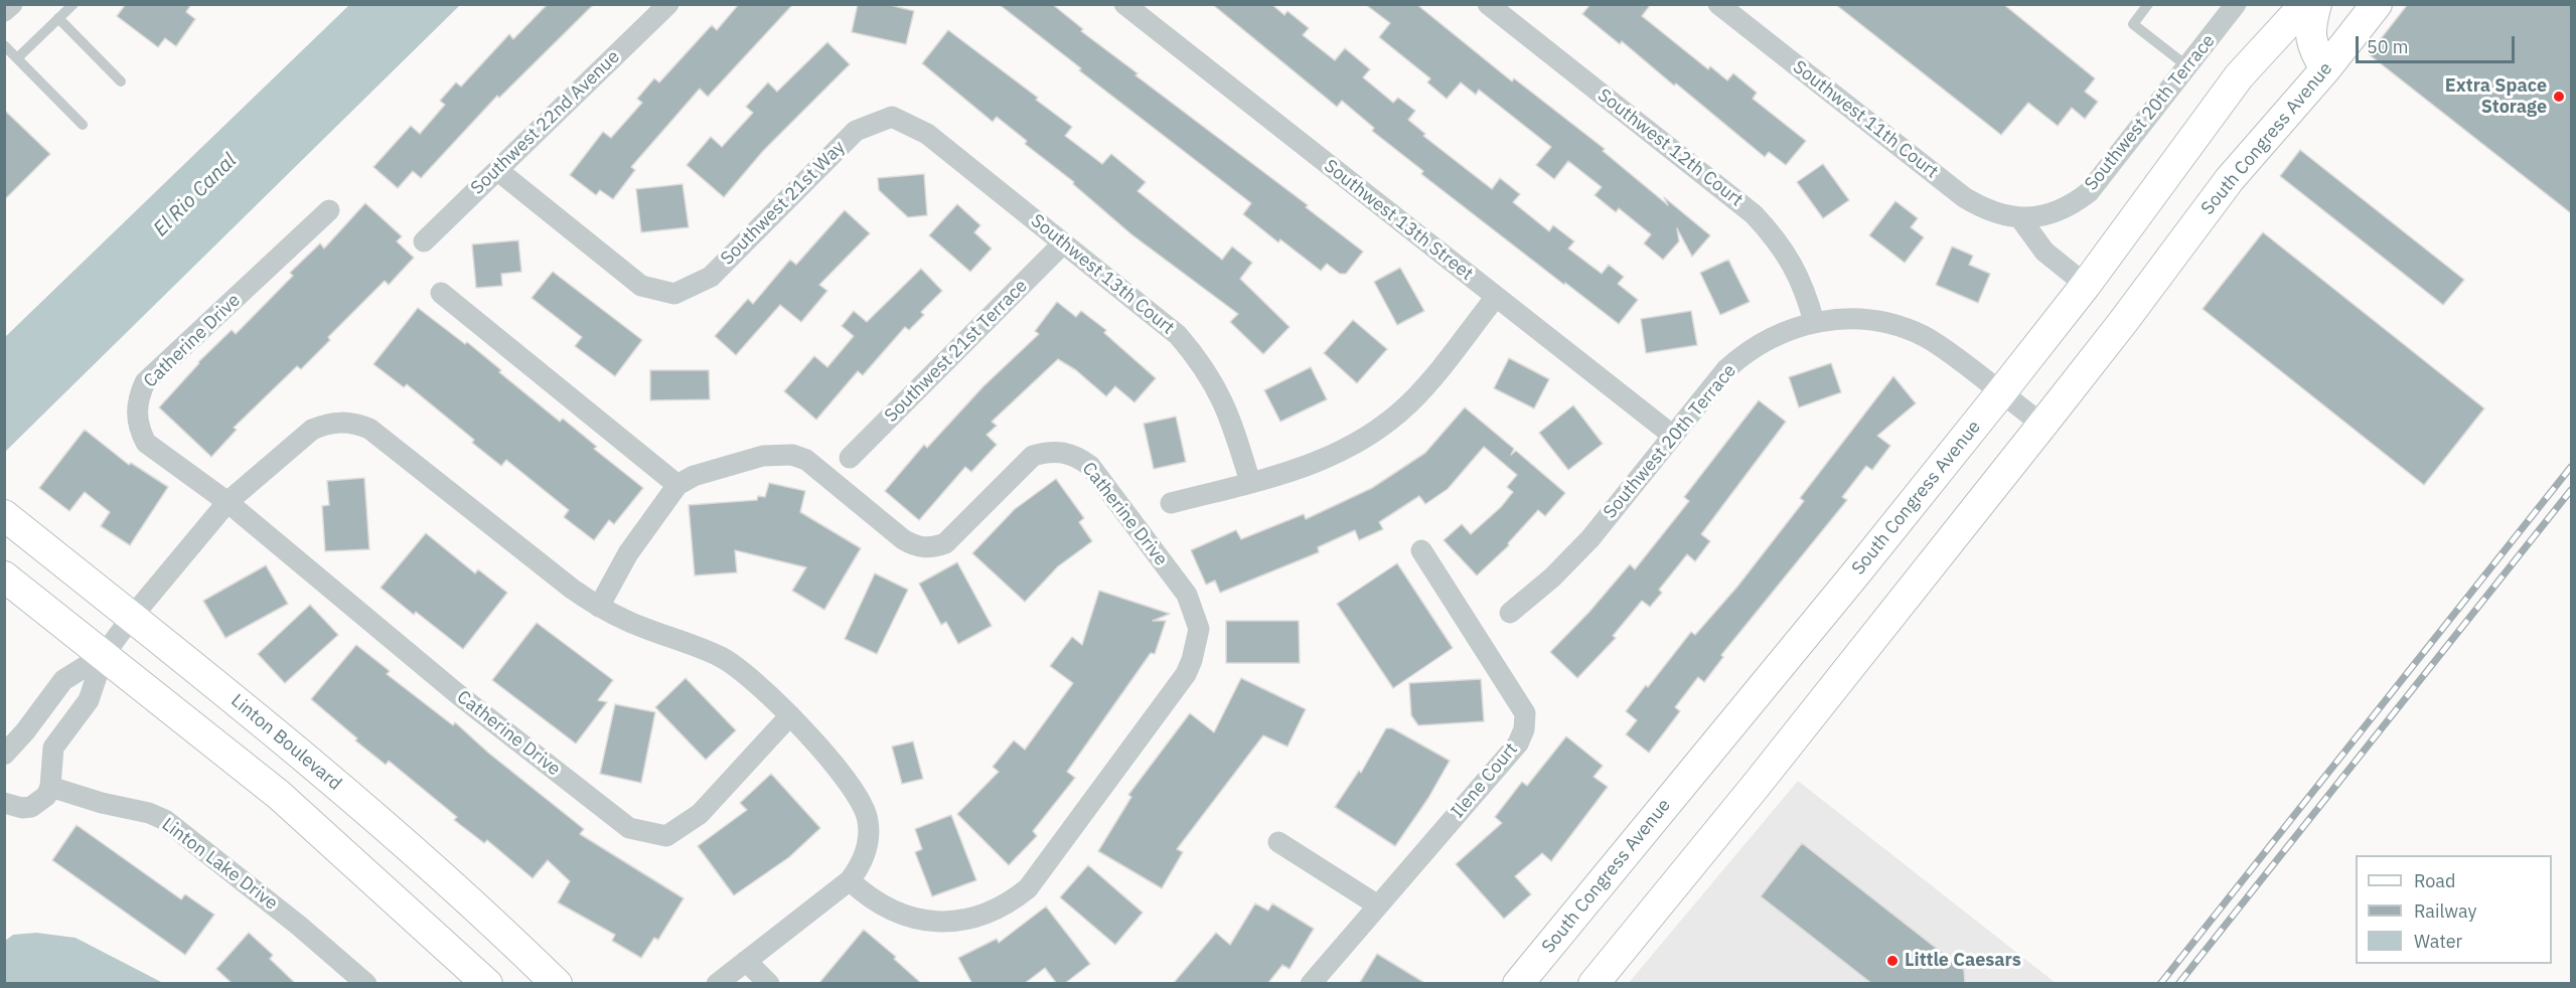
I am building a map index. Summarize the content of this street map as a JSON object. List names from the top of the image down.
{
  "streets": {
    "main road": ["South Congress Avenue", "Linton Boulevard"],
    "street": [
      "Southwest 20th Terrace",
      "Southwest 11th Court",
      "Southwest 22nd Avenue",
      "Southwest 12th Court",
      "Southwest 21st Way",
      "Southwest 13th Street",
      "Southwest 13th Court",
      "Catherine Drive",
      "Southwest 21st Terrace",
      "Ilene Court",
      "Linton Lake Drive"
    ]
  },
  "crossings": [
    ["Southwest 20th Terrace", "Southwest 11th Court"],
    ["Southwest 20th Terrace", "South Congress Avenue"],
    ["Southwest 20th Terrace", "Southwest 12th Court"],
    ["Southwest 20th Terrace", "Southwest 13th Street"],
    ["Southwest 22nd Avenue", "Southwest 21st Way"],
    ["Southwest 21st Way", "Southwest 13th Court"],
    ["Southwest 13th Court", "Southwest 21st Terrace"]
  ],
  "water": ["El Rio Canal"],
  "places": ["Extra Space Storage", "Little Caesars"],
  "legend": ["Road", "Railway", "Water"],
  "scale_bar": "50 m"
}
